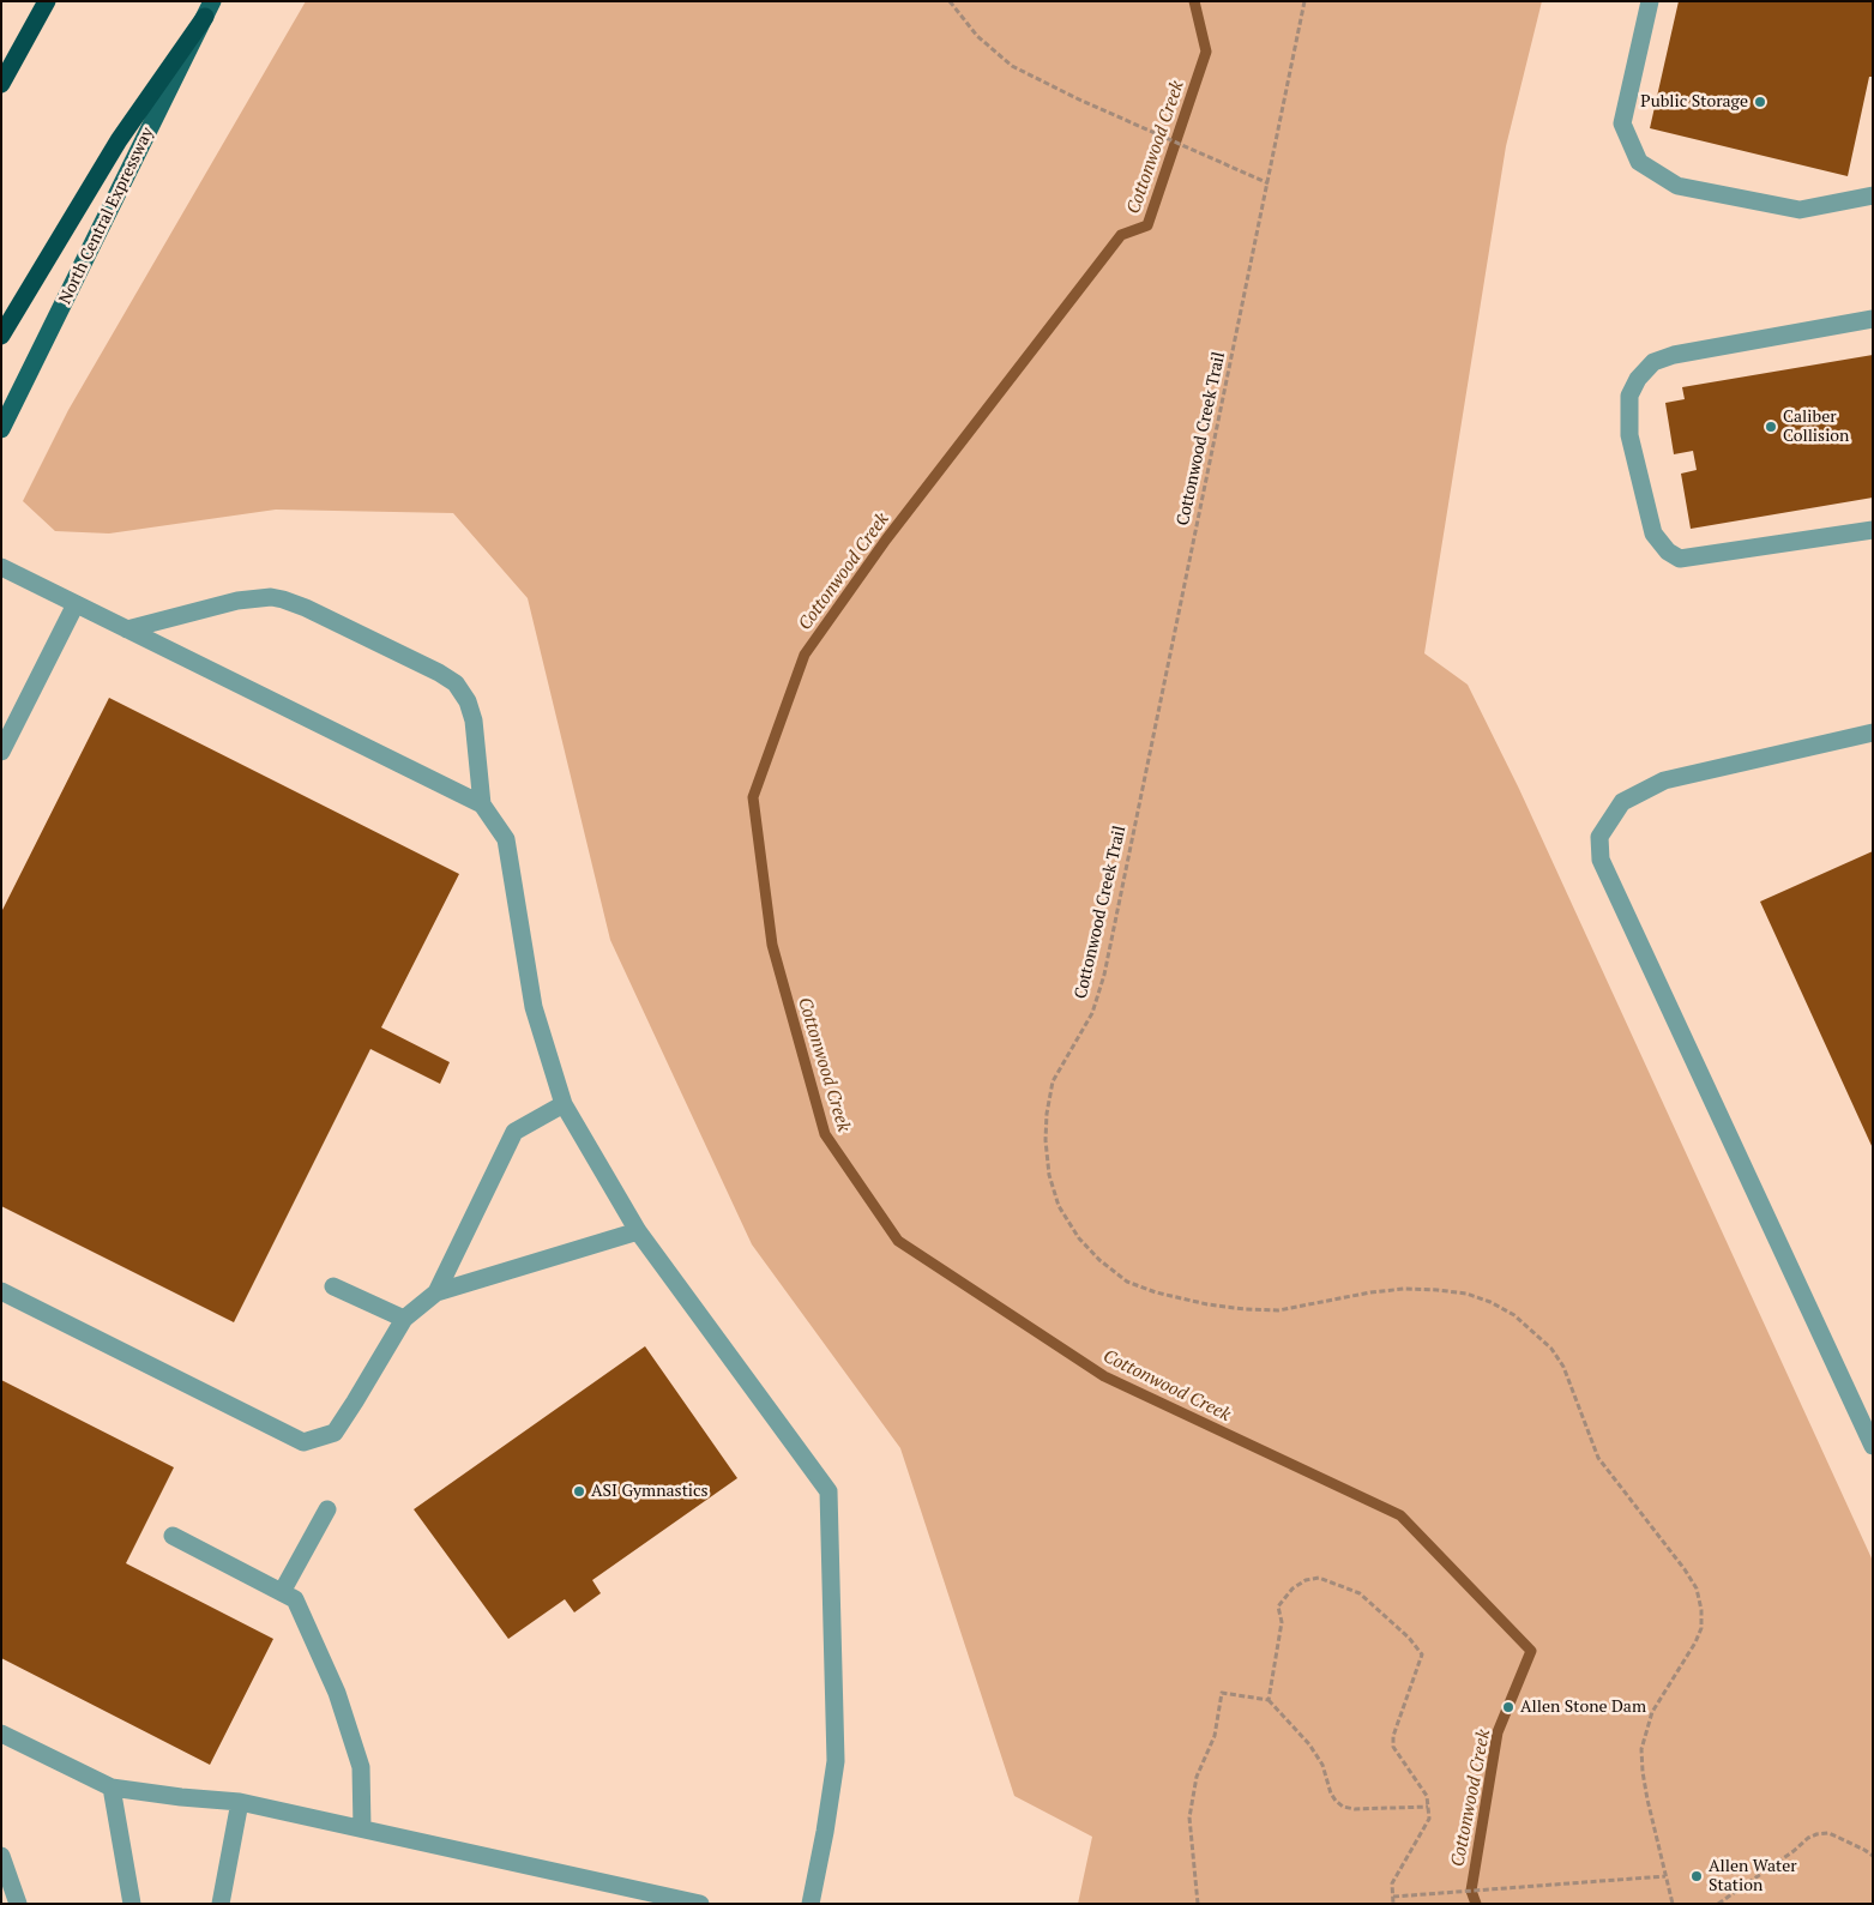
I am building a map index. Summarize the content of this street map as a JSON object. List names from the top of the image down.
{
  "streets": {
    "main road": ["North Central Expressway"],
    "path": ["Cottonwood Creek Trail"]
  },
  "water": ["Cottonwood Creek"],
  "places": [
    "Public Storage",
    "Caliber Collision",
    "ASI Gymnastics",
    "Allen Stone Dam",
    "Allen Water Station"
  ]
}
